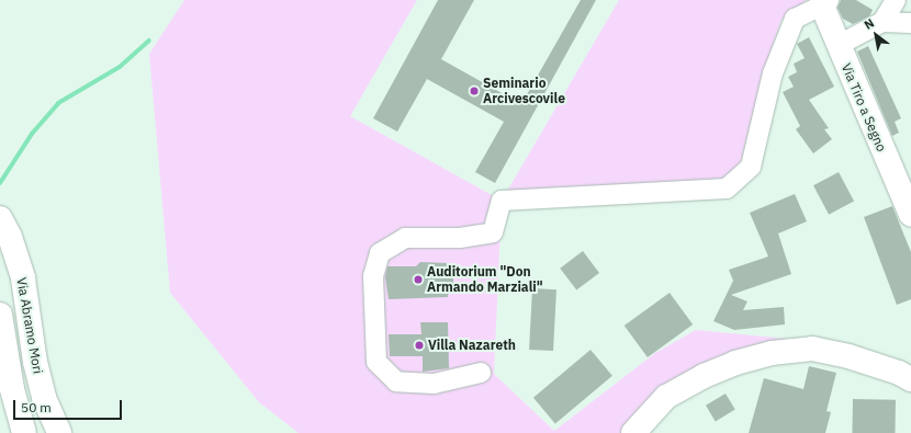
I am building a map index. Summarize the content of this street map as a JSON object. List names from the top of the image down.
{
  "streets": {
    "main road": ["Via Tiro a Segno", "Via Abramo Mori"]
  },
  "places": ["Seminario Arcivescovile", "Auditorium \"Don Armando Marziali\"", "Villa Nazareth"],
  "scale_bar": "50 m",
  "north": "top left"
}
